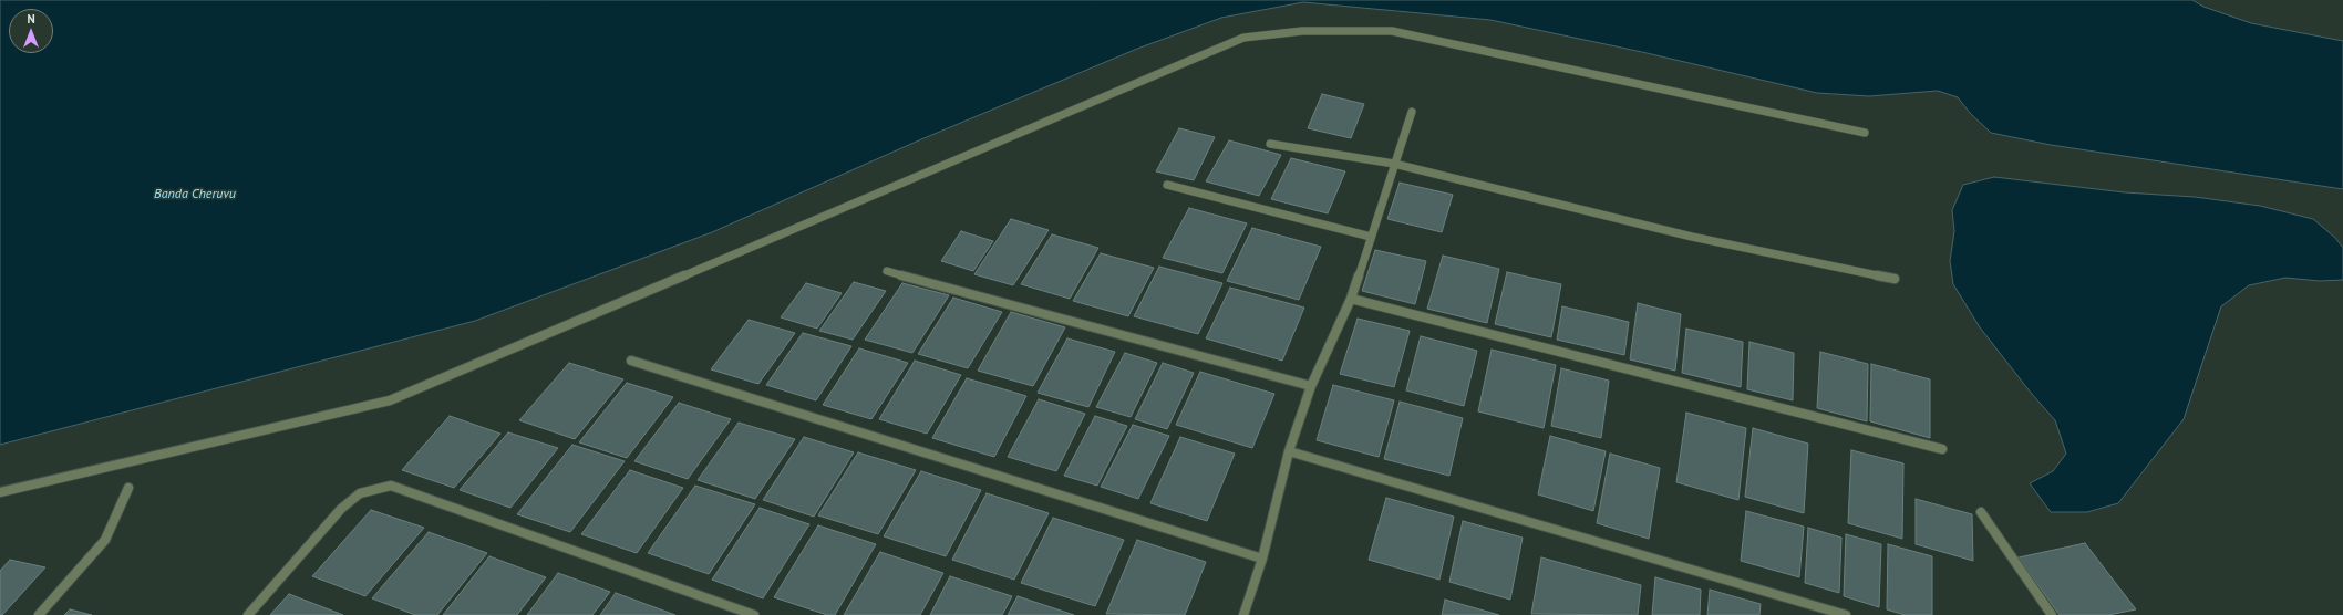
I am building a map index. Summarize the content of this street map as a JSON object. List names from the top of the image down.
{
  "water": ["Banda Cheruvu"],
  "north": "top"
}
